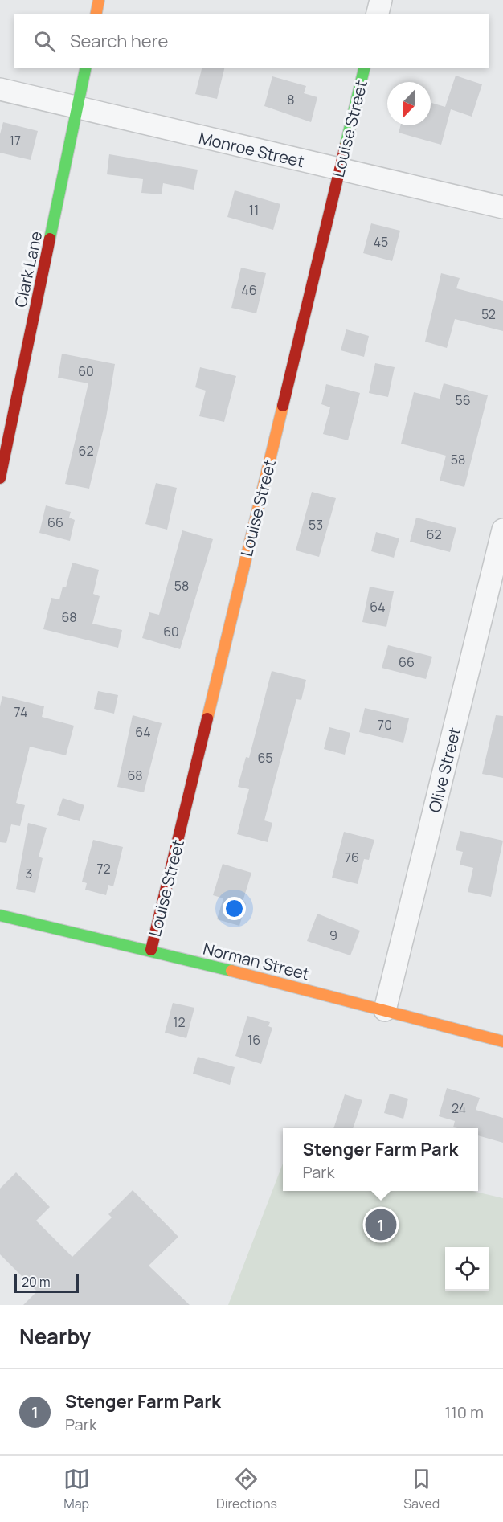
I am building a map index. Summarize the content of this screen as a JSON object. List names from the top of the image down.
{
  "streets": {
    "street": [
      "Louise Street",
      "Monroe Street",
      "Clark Lane",
      "Olive Street",
      "Norman Street"
    ]
  },
  "crossings": [
    ["Louise Street", "Monroe Street"],
    ["Louise Street", "Norman Street"],
    ["Monroe Street", "Clark Lane"],
    ["Olive Street", "Norman Street"]
  ],
  "house_numbers": [
    "8",
    "17",
    "11",
    "45",
    "46",
    "52",
    "60",
    "56",
    "62",
    "58",
    "66",
    "53",
    "62",
    "58",
    "64",
    "68",
    "60",
    "66",
    "74",
    "70",
    "64",
    "65",
    "68",
    "76",
    "72",
    "3",
    "9",
    "12",
    "16",
    "24"
  ],
  "scale_bar": "20 m",
  "north": "bottom left",
  "page": {
    "search": "Search here",
    "popup": ["Stenger Farm Park", "Park"],
    "pins": "1",
    "scale": "20 m",
    "heading": "Nearby",
    "list": [
      {
        "mark": "1",
        "name": "Stenger Farm Park",
        "note": "Park",
        "value": "110 m"
      }
    ],
    "nav": ["Map", "Directions", "Saved"]
  }
}
